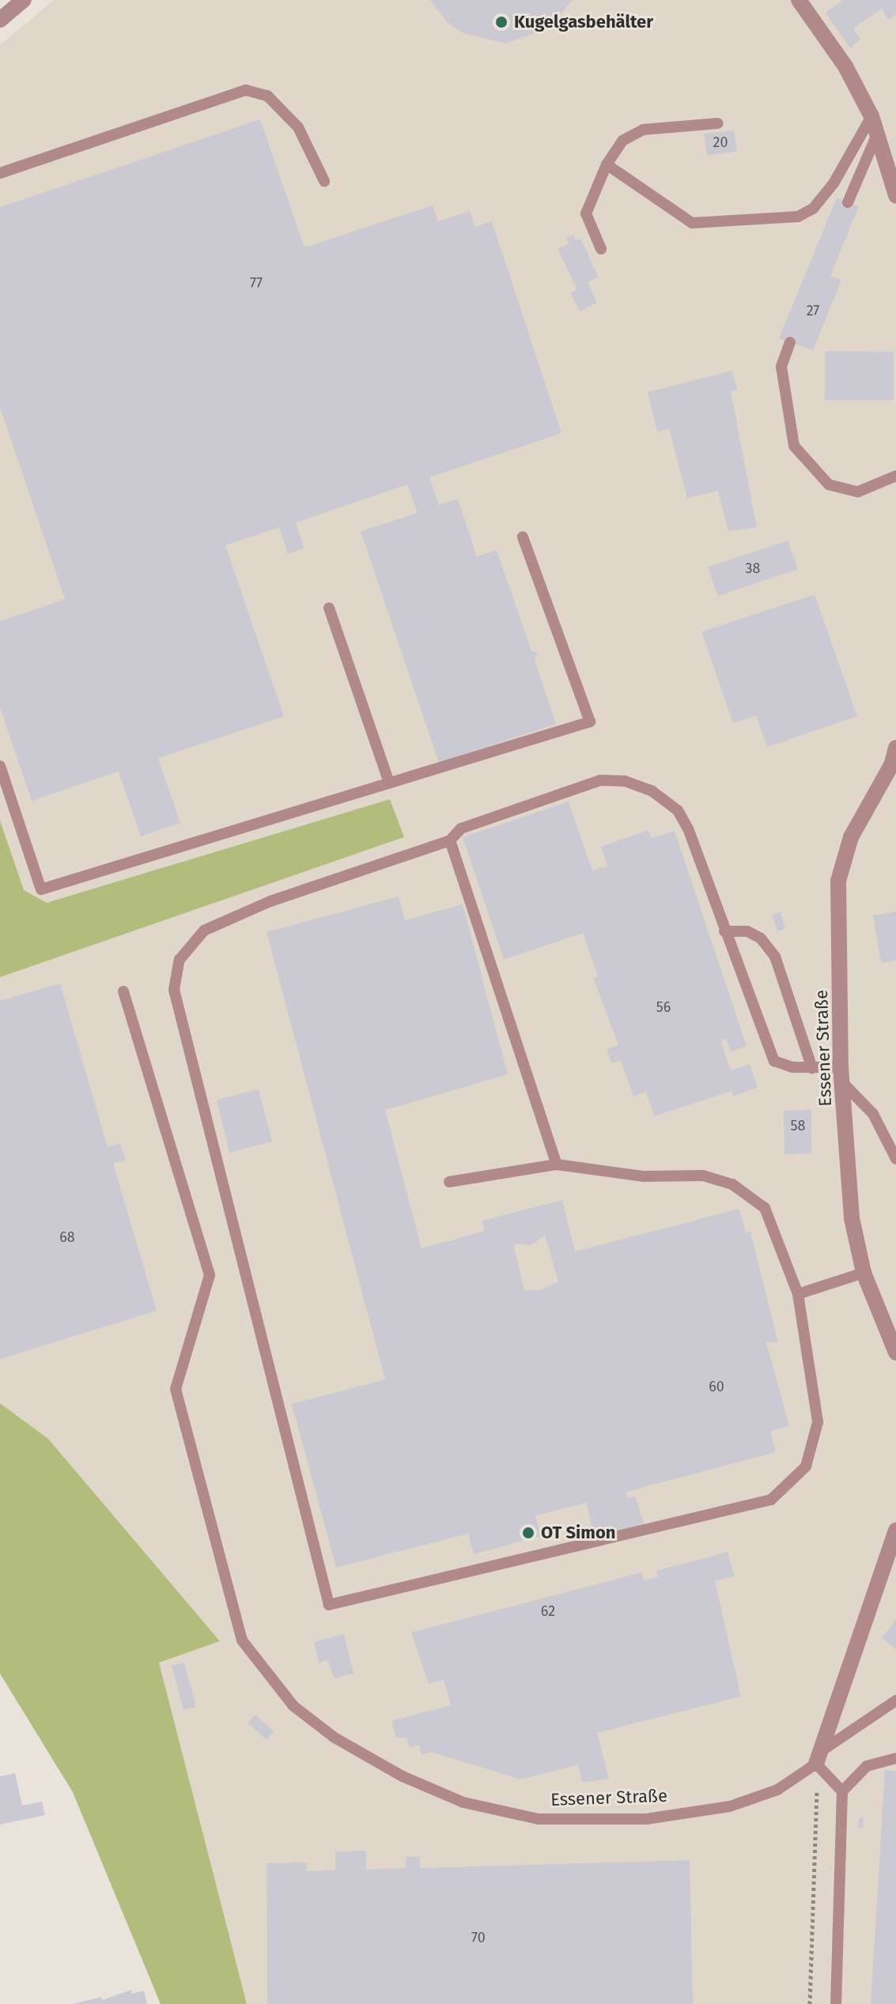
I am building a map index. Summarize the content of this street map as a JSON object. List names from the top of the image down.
{
  "streets": {
    "street": ["Essener Straße"]
  },
  "places": ["Kugelgasbehälter", "OT Simon"],
  "house_numbers": [
    "20",
    "77",
    "27",
    "38",
    "56",
    "58",
    "68",
    "60",
    "62",
    "70"
  ]
}
